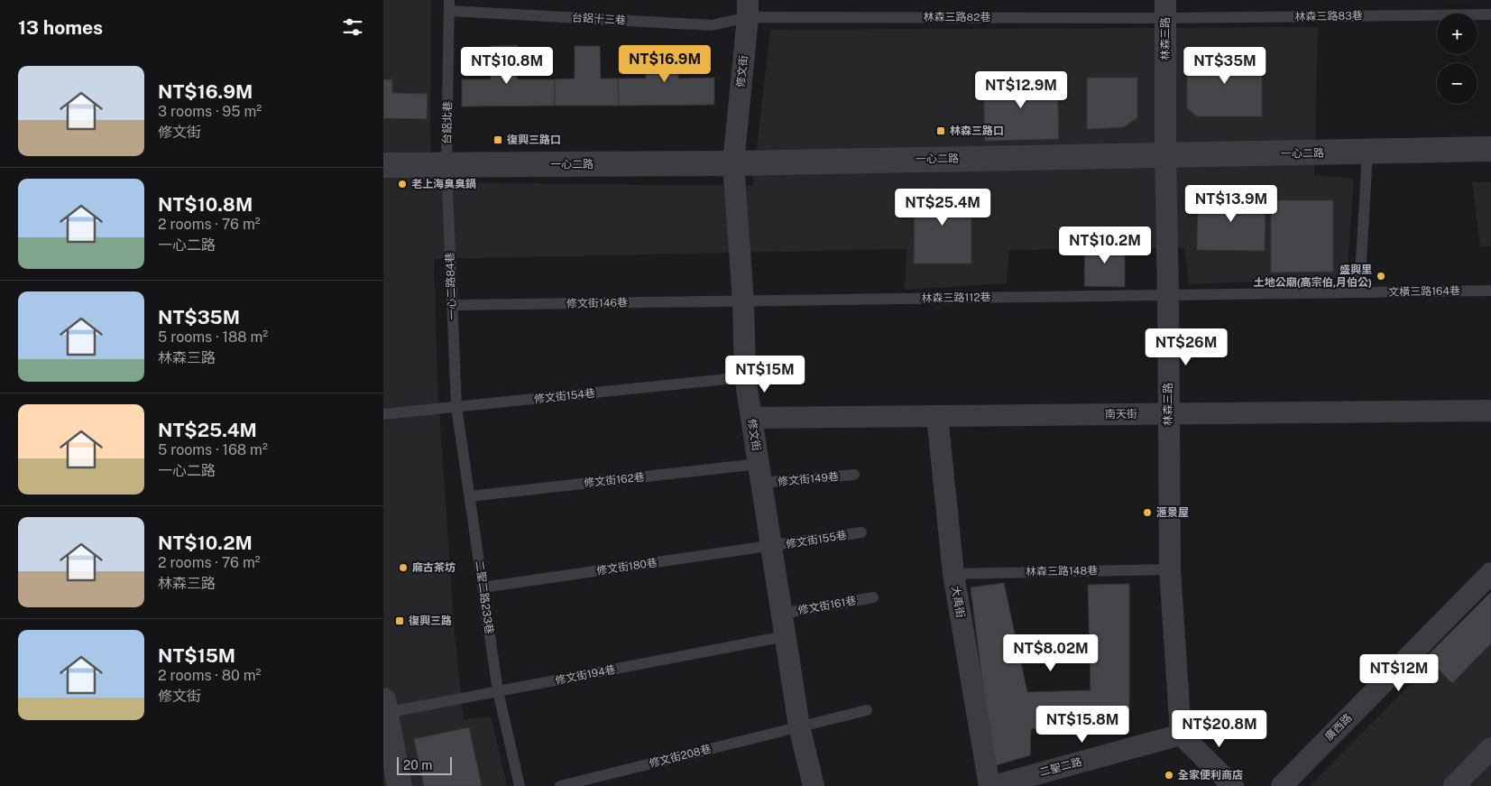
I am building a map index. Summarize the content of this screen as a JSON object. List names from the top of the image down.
{
  "streets": {
    "street": [
      "林森三路",
      "修文街",
      "一心二路",
      "南天街",
      "大禹街",
      "廣西路",
      "二聖二路"
    ],
    "lane": [
      "林森三路83巷",
      "林森三路82巷",
      "台鋁十三巷",
      "台鋁北巷",
      "一心二路84巷",
      "文橫三路164巷",
      "林森三路112巷",
      "修文街146巷",
      "修文街154巷",
      "修文街149巷",
      "修文街162巷",
      "修文街155巷",
      "修文街180巷",
      "林森三路148巷",
      "二聖二路233巷",
      "修文街161巷",
      "修文街194巷",
      "修文街208巷"
    ]
  },
  "crossings": [
    ["林森三路83巷", "林森三路82巷"],
    ["林森三路83巷", "林森三路"],
    ["林森三路82巷", "台鋁十三巷"],
    ["林森三路82巷", "林森三路"],
    ["林森三路82巷", "修文街"],
    ["台鋁十三巷", "修文街"],
    ["台鋁十三巷", "台鋁北巷"],
    ["林森三路", "一心二路"],
    ["林森三路", "文橫三路164巷"],
    ["林森三路", "林森三路112巷"],
    ["林森三路", "南天街"],
    ["林森三路", "林森三路148巷"],
    ["林森三路", "二聖二路"],
    ["修文街", "一心二路"],
    ["修文街", "林森三路112巷"],
    ["修文街", "修文街146巷"],
    ["修文街", "修文街154巷"],
    ["修文街", "南天街"],
    ["修文街", "修文街149巷"],
    ["修文街", "修文街162巷"],
    ["修文街", "修文街155巷"],
    ["修文街", "修文街180巷"],
    ["修文街", "修文街161巷"],
    ["修文街", "修文街194巷"],
    ["修文街", "修文街208巷"],
    ["台鋁北巷", "一心二路"],
    ["台鋁北巷", "一心二路84巷"],
    ["一心二路", "一心二路84巷"],
    ["一心二路84巷", "修文街146巷"],
    ["一心二路84巷", "修文街154巷"],
    ["一心二路84巷", "二聖二路233巷"],
    ["文橫三路164巷", "林森三路112巷"],
    ["林森三路112巷", "修文街146巷"],
    ["修文街154巷", "二聖二路233巷"],
    ["南天街", "大禹街"],
    ["修文街149巷", "修文街162巷"],
    ["修文街162巷", "二聖二路233巷"],
    ["修文街155巷", "修文街180巷"],
    ["修文街180巷", "二聖二路233巷"],
    ["林森三路148巷", "大禹街"],
    ["二聖二路233巷", "修文街194巷"]
  ],
  "places": {
    "transit": ["林森三路口", "復興三路口", "復興三路"],
    "other": [
      "老上海臭臭鍋",
      "盛興里 土地公廟(高宗伯,月伯公)",
      "滙景屋",
      "麻古茶坊",
      "全家便利商店"
    ]
  },
  "scale_bar": "20 m",
  "page": {
    "heading": "13 homes",
    "map_buttons": ["+", "−"],
    "price": [
      "NT$16.9M",
      "NT$10.8M",
      "NT$35M",
      "NT$12.9M",
      "NT$13.9M",
      "NT$25.4M",
      "NT$10.2M",
      "NT$26M",
      "NT$15M",
      "NT$8.02M",
      "NT$12M",
      "NT$15.8M",
      "NT$20.8M"
    ],
    "list": [
      {
        "name": "NT$16.9M",
        "note": "3 rooms · 95 m² · 修文街"
      },
      {
        "name": "NT$10.8M",
        "note": "2 rooms · 76 m² · 一心二路"
      },
      {
        "name": "NT$35M",
        "note": "5 rooms · 188 m² · 林森三路"
      },
      {
        "name": "NT$25.4M",
        "note": "5 rooms · 168 m² · 一心二路"
      },
      {
        "name": "NT$10.2M",
        "note": "2 rooms · 76 m² · 林森三路"
      },
      {
        "name": "NT$15M",
        "note": "2 rooms · 80 m² · 修文街"
      }
    ],
    "scale": "20 m"
  }
}
